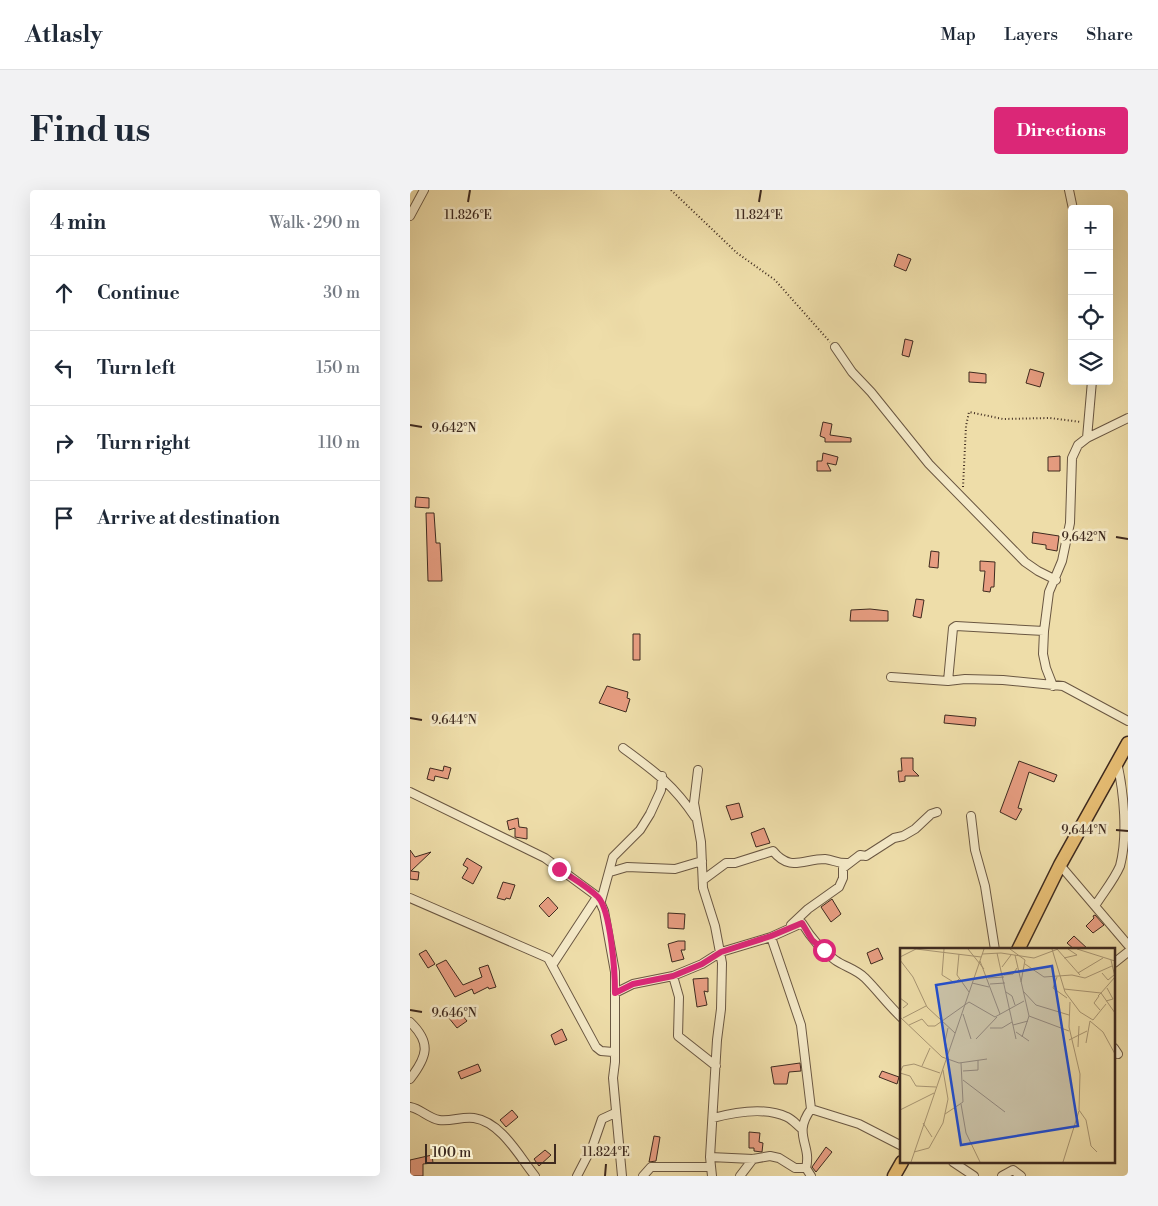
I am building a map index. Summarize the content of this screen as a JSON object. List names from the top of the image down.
{
  "scale_bar": "100 m",
  "page": {
    "header": "Atlasly",
    "nav": ["Map", "Layers", "Share"],
    "buttons": "Directions",
    "title": "Find us",
    "heading": ["4 min", "Walk · 290 m"],
    "map_buttons": ["+", "−"],
    "list": [
      ["Continue", "30 m"],
      ["Turn left", "150 m"],
      ["Turn right", "110 m"],
      "Arrive at destination"
    ],
    "scale": "100 m"
  },
  "coordinates": [
    "11.826°E",
    "11.824°E",
    "9.642°N",
    "9.644°N",
    "9.646°N"
  ]
}
